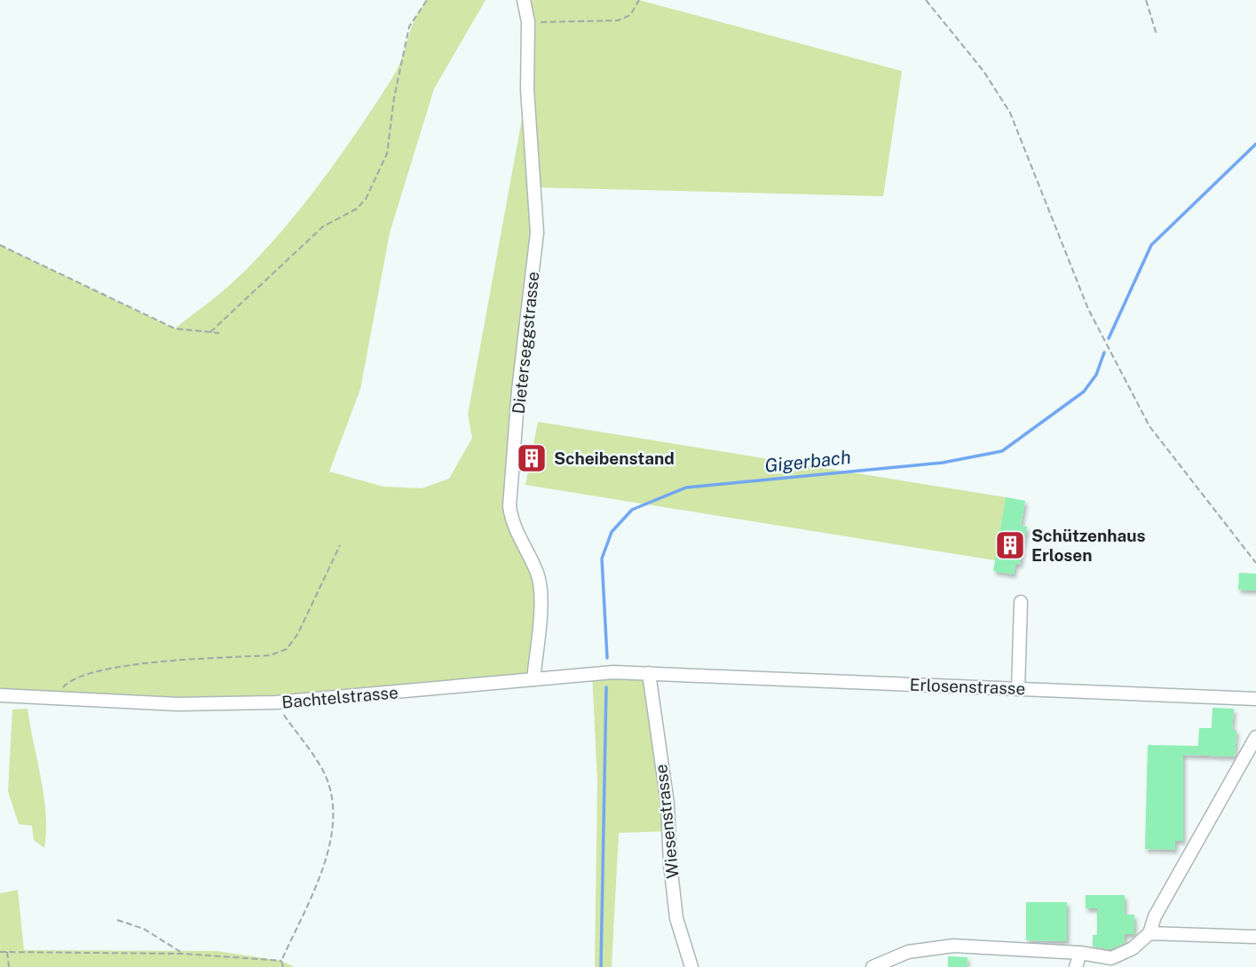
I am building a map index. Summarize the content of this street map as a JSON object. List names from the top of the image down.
{
  "streets": {
    "street": [
      "Dieterseggstrasse",
      "Erlosenstrasse",
      "Bachtelstrasse",
      "Wiesenstrasse"
    ]
  },
  "crossings": [
    ["Dieterseggstrasse", "Bachtelstrasse"],
    ["Erlosenstrasse", "Bachtelstrasse"],
    ["Bachtelstrasse", "Wiesenstrasse"]
  ],
  "water": ["Gigerbach"],
  "places": {
    "building": ["Scheibenstand", "Schützenhaus Erlosen"]
  }
}
